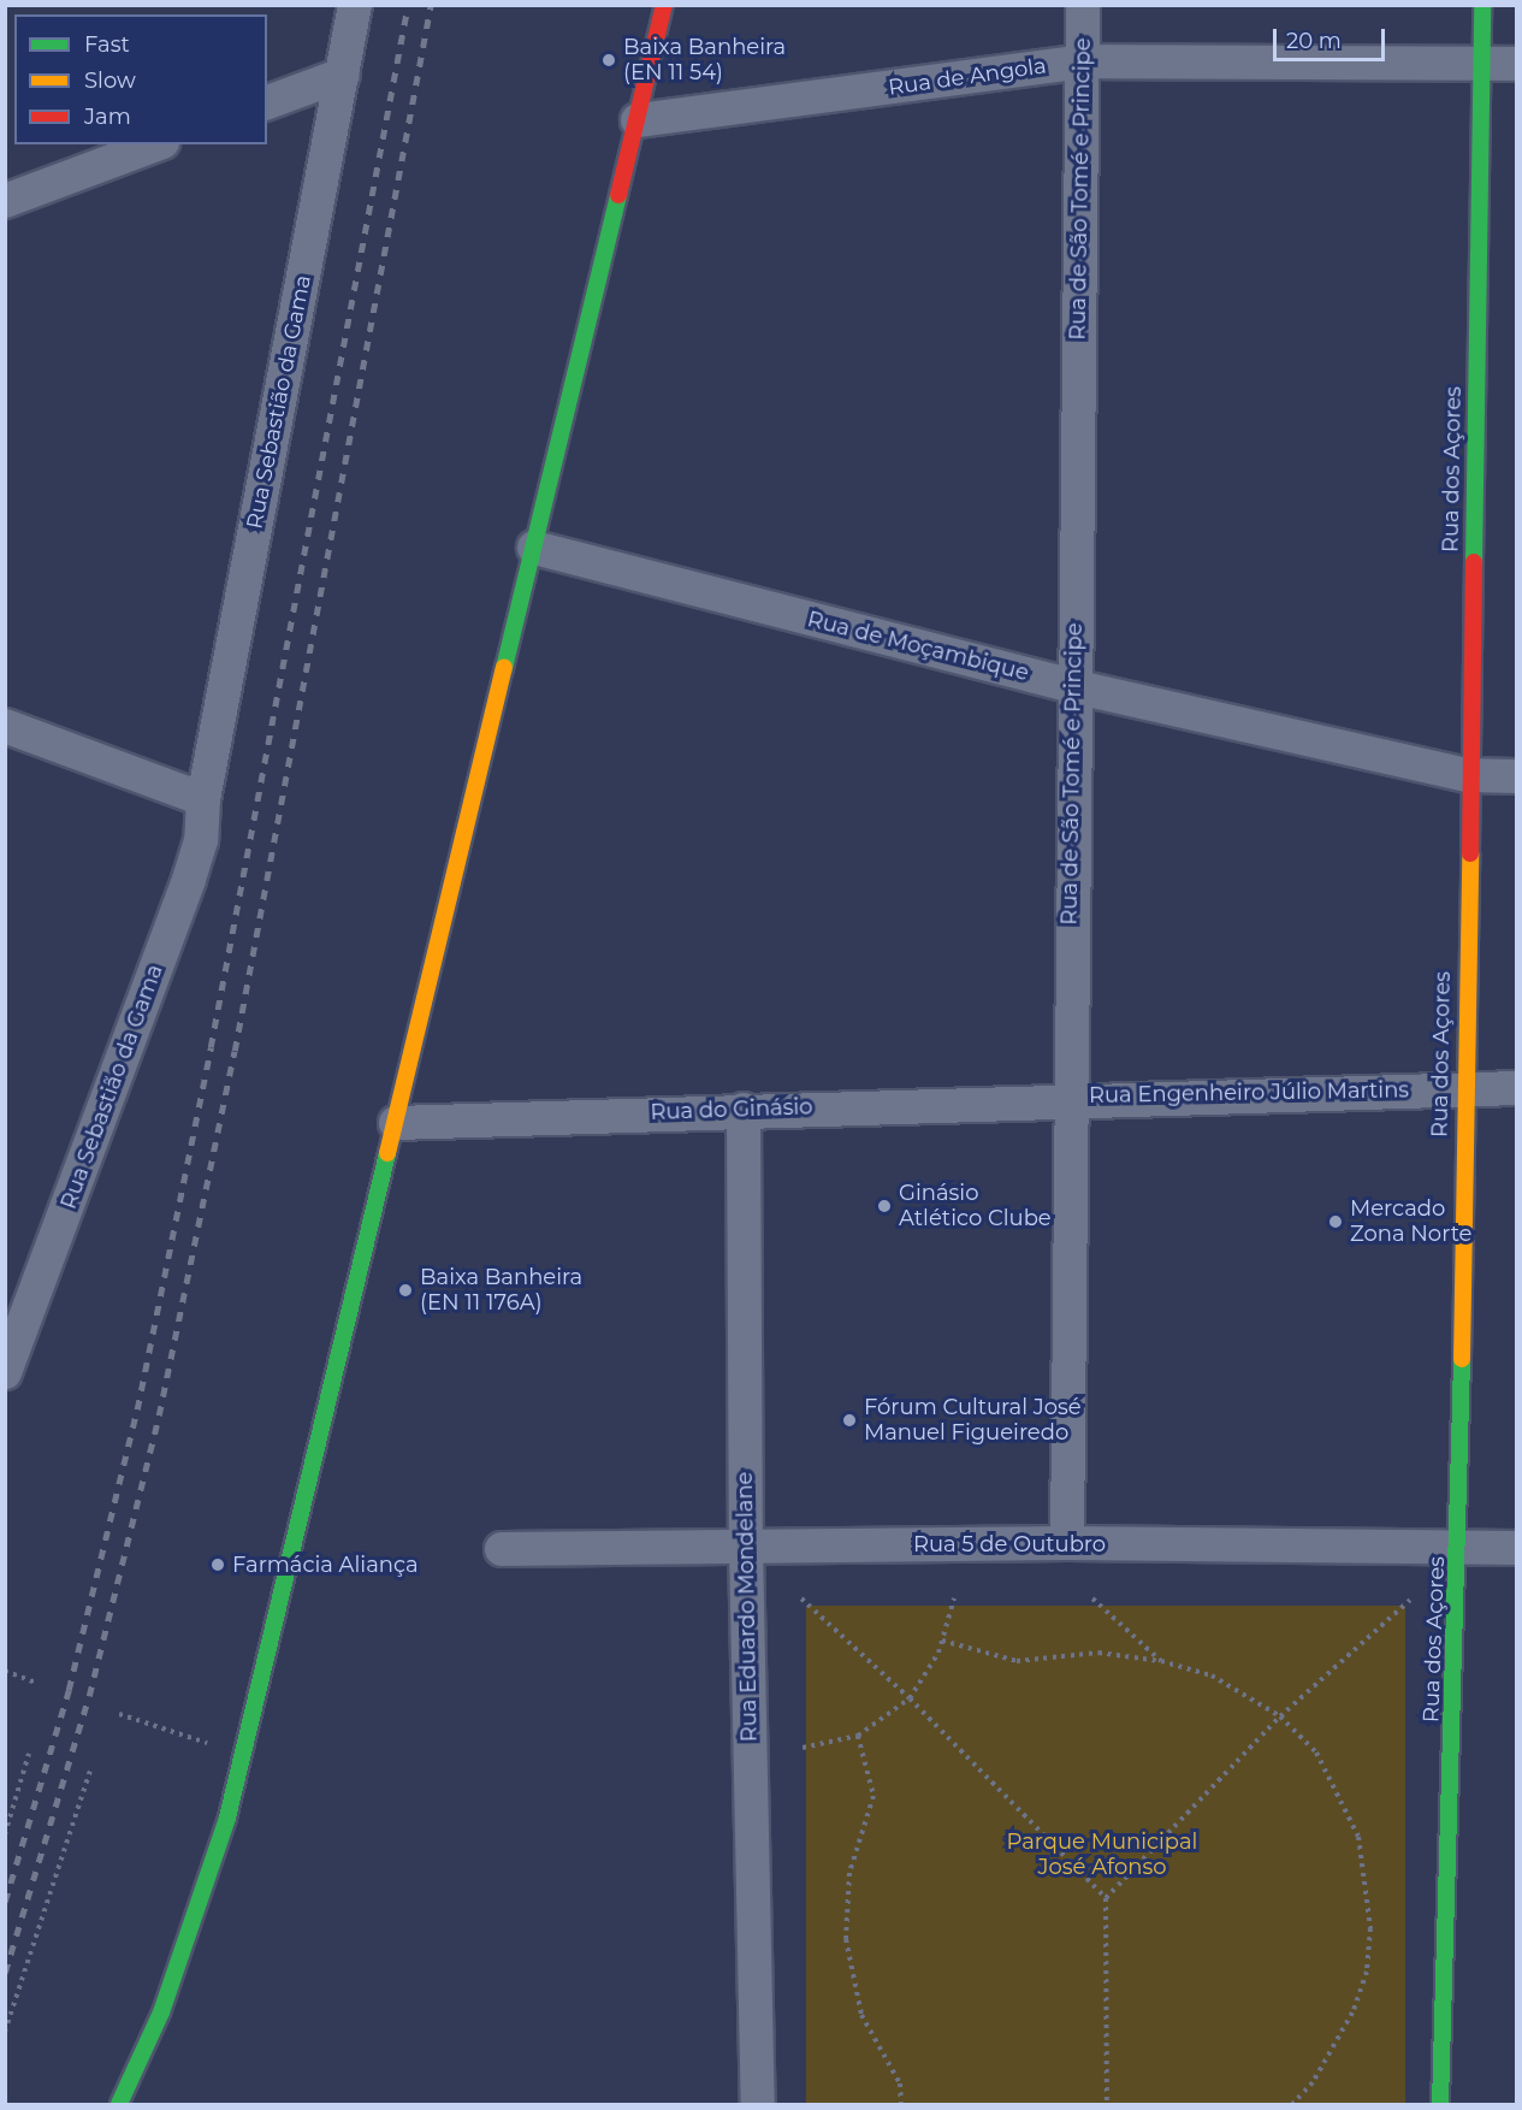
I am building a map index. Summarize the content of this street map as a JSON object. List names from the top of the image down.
{
  "streets": {
    "main road": ["Rua dos Açores"],
    "street": [
      "Rua de Angola",
      "Rua de São Tomé e Principe",
      "Rua Sebastião da Gama",
      "Rua de Moçambique",
      "Rua Engenheiro Júlio Martins",
      "Rua do Ginásio",
      "Rua 5 de Outubro",
      "Rua Eduardo Mondelane"
    ]
  },
  "crossings": [
    ["Rua de Angola", "Rua de São Tomé e Principe"],
    ["Rua de Angola", "Rua dos Açores"],
    ["Rua de São Tomé e Principe", "Rua de Moçambique"],
    ["Rua de São Tomé e Principe", "Rua Engenheiro Júlio Martins"],
    ["Rua de São Tomé e Principe", "Rua do Ginásio"],
    ["Rua de São Tomé e Principe", "Rua 5 de Outubro"],
    ["Rua dos Açores", "Rua de Moçambique"],
    ["Rua dos Açores", "Rua Engenheiro Júlio Martins"],
    ["Rua dos Açores", "Rua 5 de Outubro"],
    ["Rua Engenheiro Júlio Martins", "Rua do Ginásio"],
    ["Rua do Ginásio", "Rua Eduardo Mondelane"],
    ["Rua 5 de Outubro", "Rua Eduardo Mondelane"]
  ],
  "parks": ["Parque Municipal José Afonso"],
  "places": [
    "Baixa Banheira (EN 11 54)",
    "Ginásio Atlético Clube",
    "Mercado Zona Norte",
    "Baixa Banheira (EN 11 176A)",
    "Fórum Cultural José Manuel Figueiredo",
    "Farmácia Aliança"
  ],
  "legend": ["Fast", "Slow", "Jam"],
  "scale_bar": "20 m"
}
